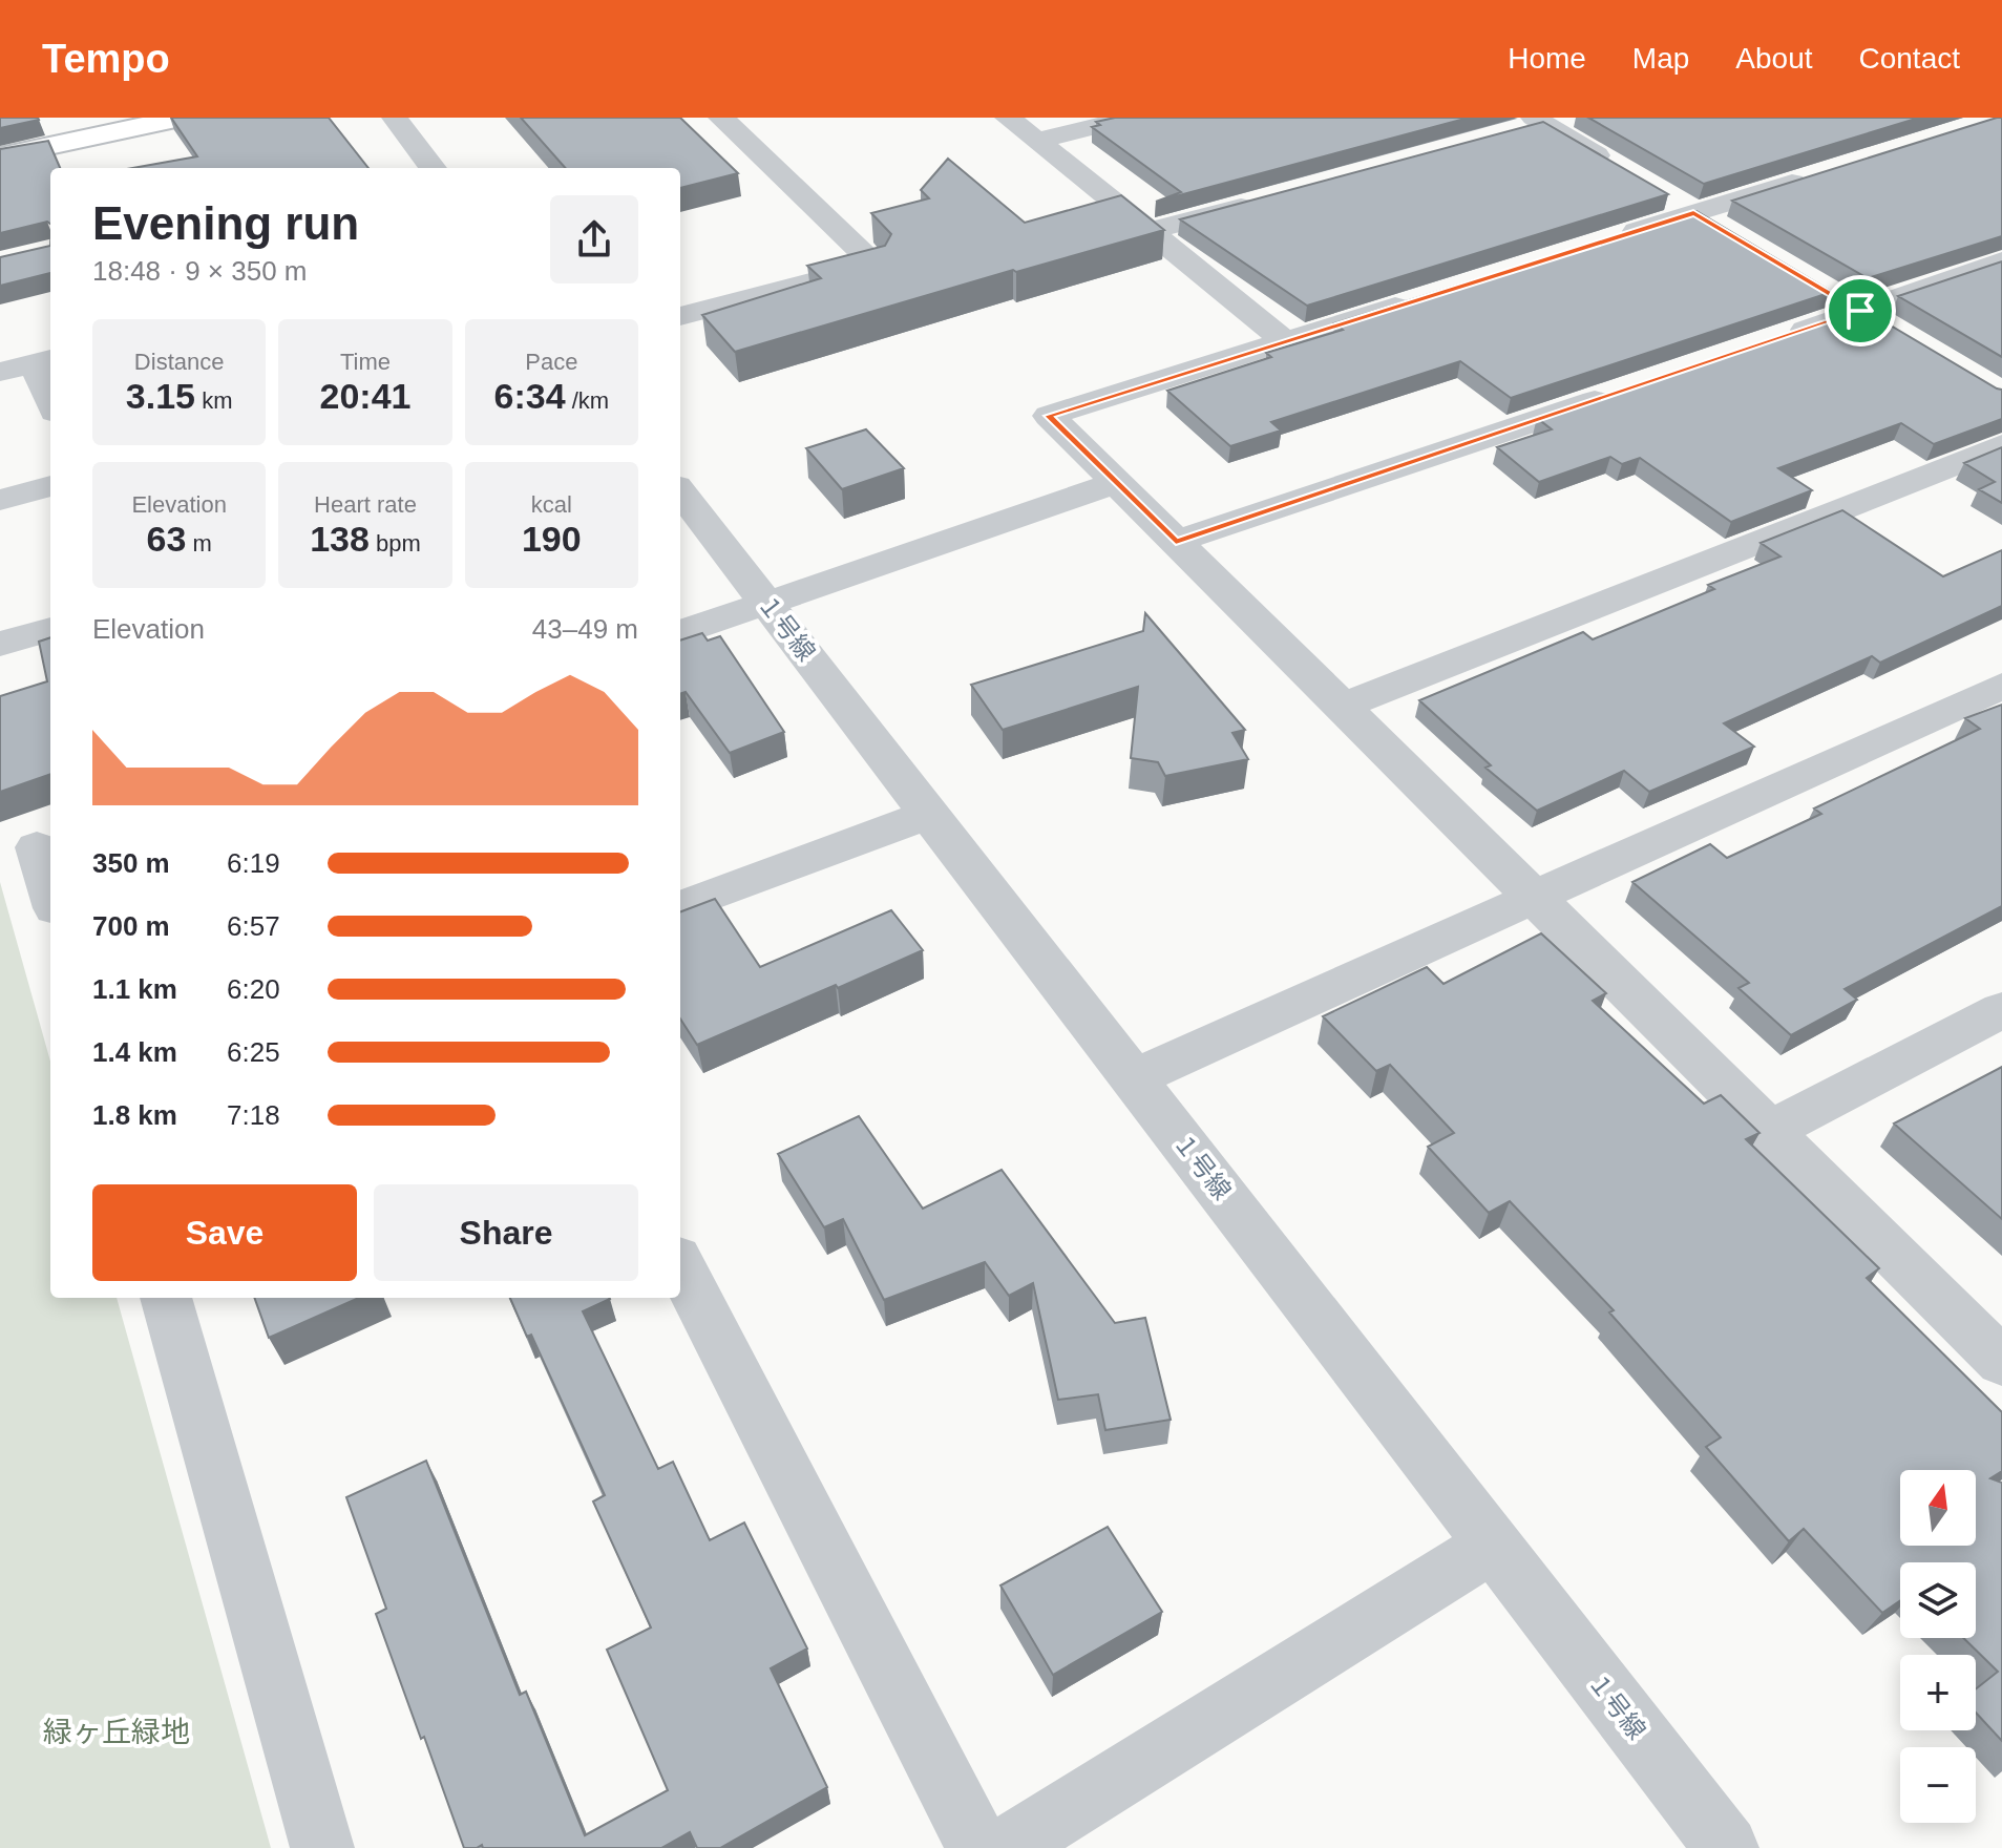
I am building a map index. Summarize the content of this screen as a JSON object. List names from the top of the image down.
{
  "streets": {
    "street": ["１号線"]
  },
  "parks": ["緑ヶ丘緑地"],
  "north": "top",
  "page": {
    "header": "Tempo",
    "nav": [
      "Home",
      "Map",
      "About",
      "Contact"
    ],
    "heading": ["Evening run", "18:48 · 9 × 350 m"],
    "stats": [
      ["Distance", "3.15 km"],
      ["Time", "20:41"],
      ["Pace", "6:34 /km"],
      ["Elevation", "63 m"],
      ["Heart rate", "138 bpm"],
      ["kcal", "190"]
    ],
    "chart": ["Elevation", "43–49 m"],
    "list": [
      {
        "name": "350 m",
        "note": "6:19"
      },
      {
        "name": "700 m",
        "note": "6:57"
      },
      {
        "name": "1.1 km",
        "note": "6:20"
      },
      {
        "name": "1.4 km",
        "note": "6:25"
      },
      {
        "name": "1.8 km",
        "note": "7:18"
      }
    ],
    "buttons": ["Save", "Share"],
    "map_buttons": ["+", "−"]
  }
}
